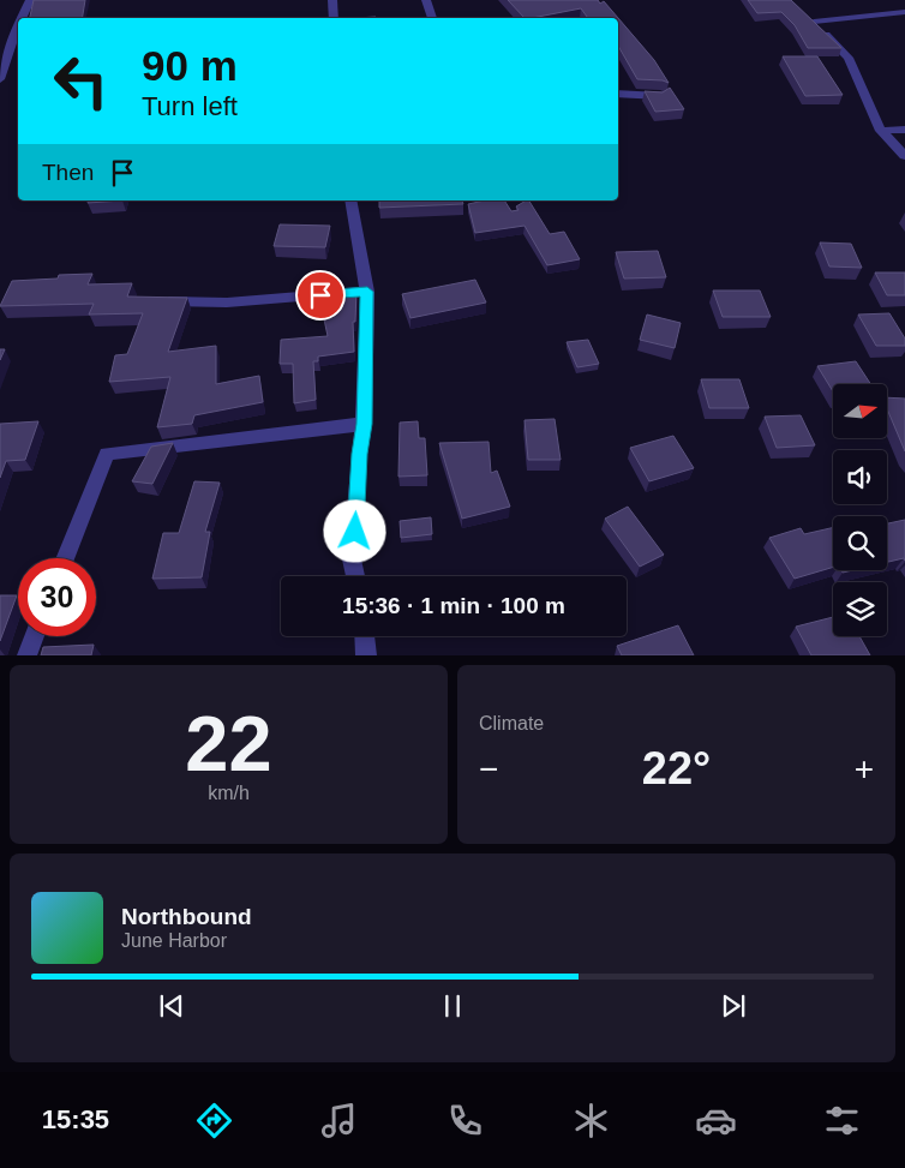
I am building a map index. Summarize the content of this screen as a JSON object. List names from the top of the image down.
{
  "north": "right",
  "page": {
    "turn": ["90 m", "Turn left"],
    "then": "Then",
    "limit": "30",
    "trip": "15:36 · 1 min · 100 m",
    "tile": [
      ["22", "km/h"],
      "Climate"
    ],
    "heat": ["−", "22°", "+"],
    "song": ["Northbound", "June Harbor"],
    "tabs": "15:35"
  }
}
